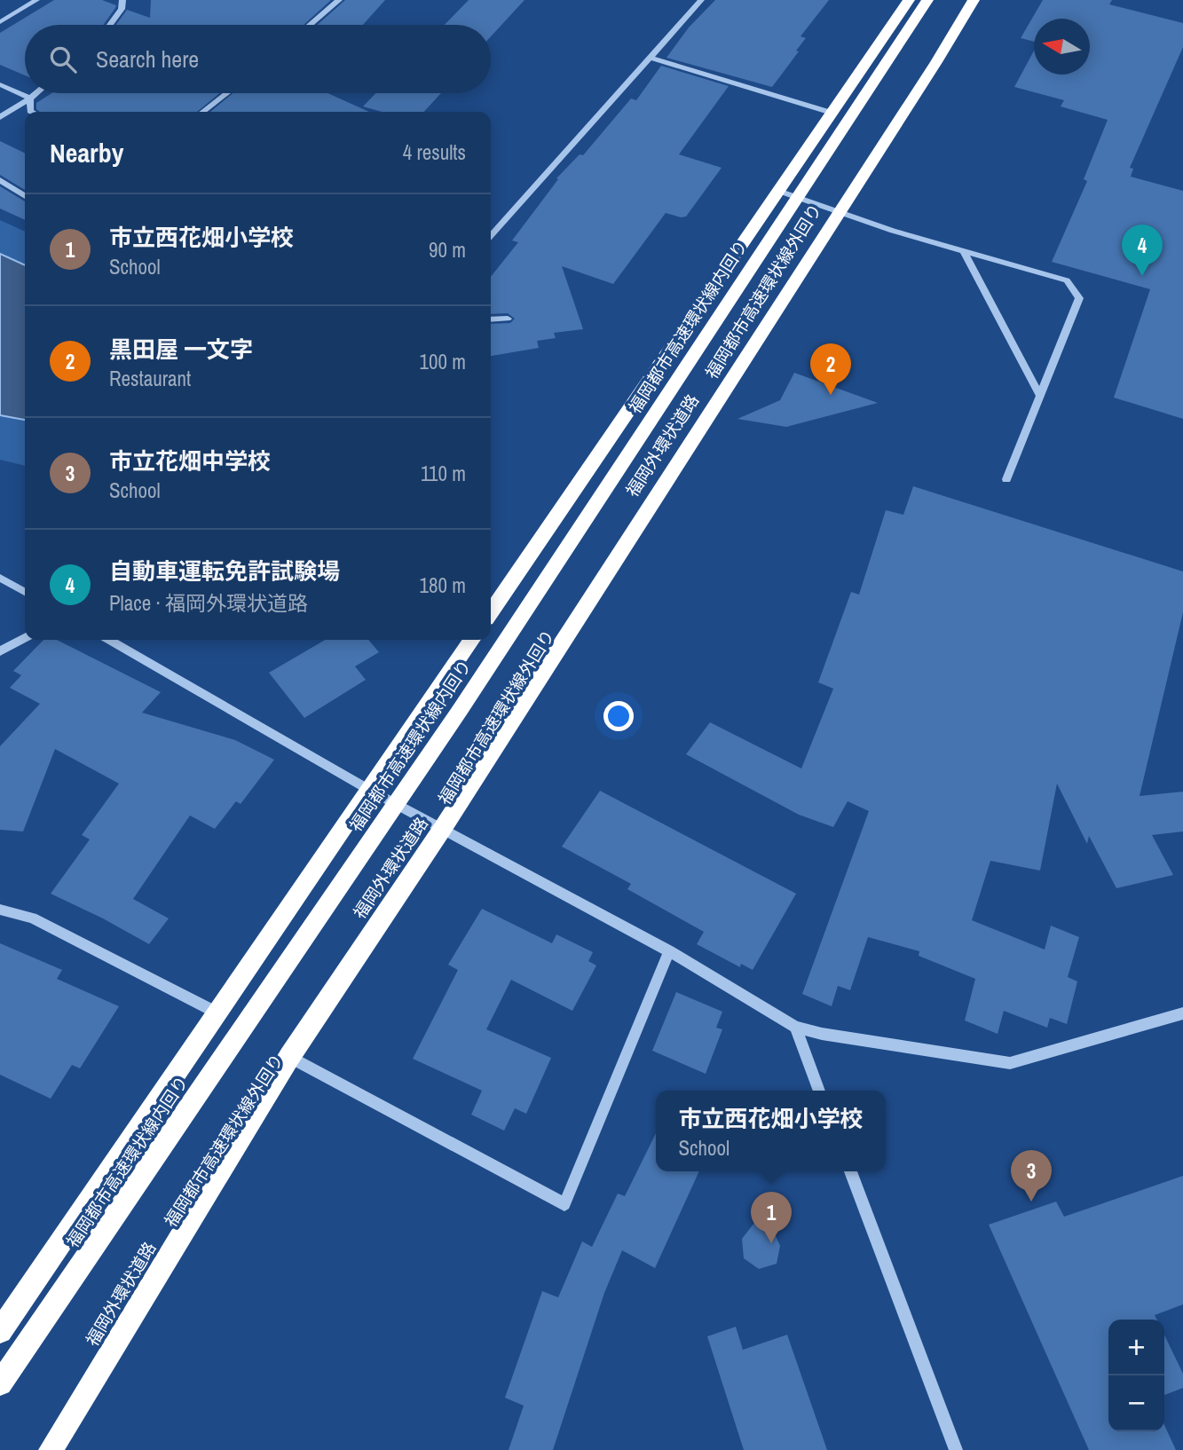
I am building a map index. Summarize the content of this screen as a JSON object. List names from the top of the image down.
{
  "streets": {
    "highway": ["福岡都市高速環状線外回り", "福岡都市高速環状線内回り", "福岡外環状道路"]
  },
  "crossings": [
    ["福岡都市高速環状線外回り", "福岡外環状道路"]
  ],
  "north": "left",
  "page": {
    "search": "Search here",
    "heading": ["Nearby", "4 results"],
    "list": [
      {
        "mark": "1",
        "name": "市立西花畑小学校",
        "note": "School",
        "value": "90 m"
      },
      {
        "mark": "2",
        "name": "黒田屋 一文字",
        "note": "Restaurant",
        "value": "100 m"
      },
      {
        "mark": "3",
        "name": "市立花畑中学校",
        "note": "School",
        "value": "110 m"
      },
      {
        "mark": "4",
        "name": "自動車運転免許試験場",
        "note": "Place · 福岡外環状道路",
        "value": "180 m"
      }
    ],
    "pins": [
      "4",
      "2",
      "3",
      "1"
    ],
    "popup": ["市立西花畑小学校", "School"],
    "map_buttons": ["+", "−"]
  }
}
